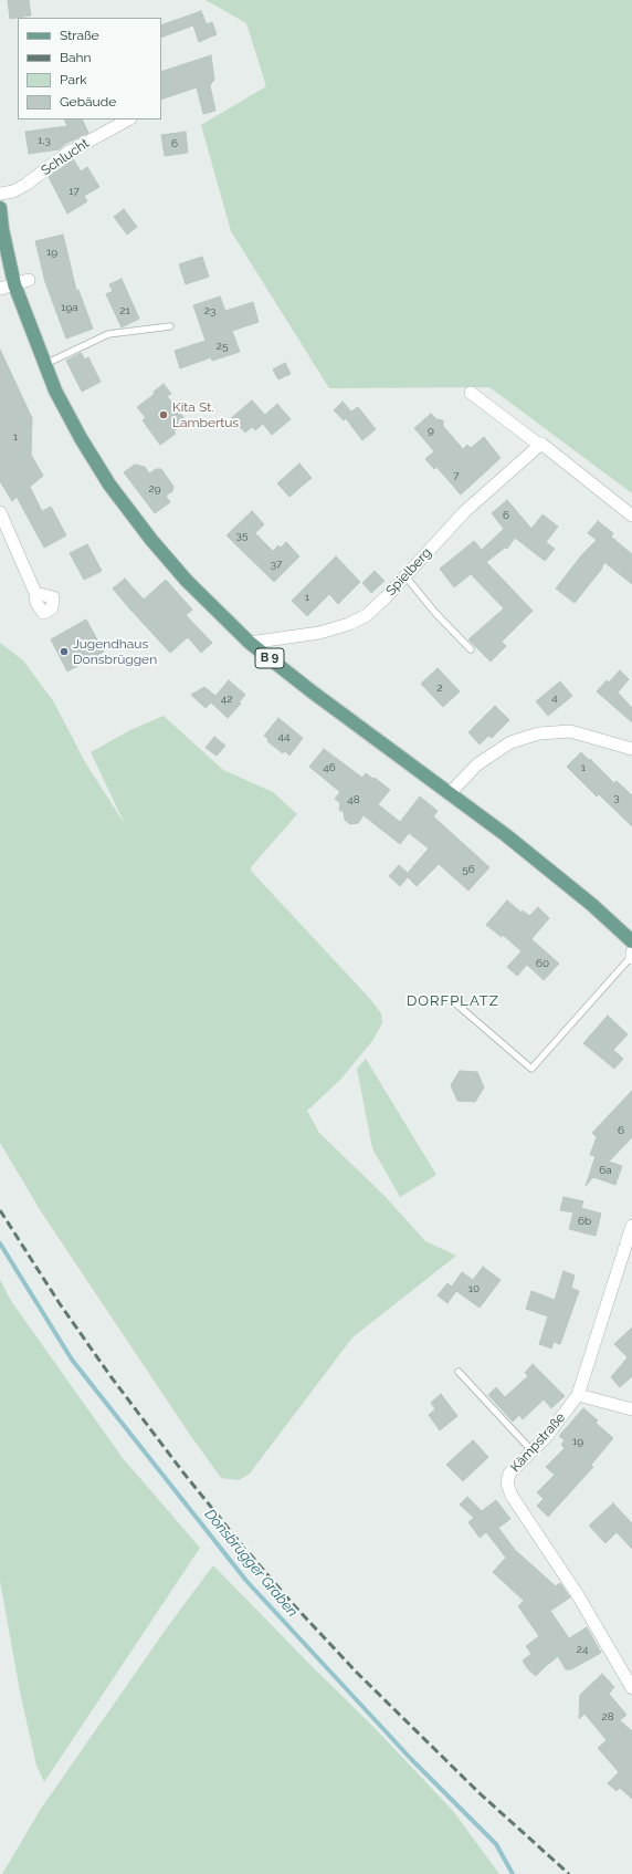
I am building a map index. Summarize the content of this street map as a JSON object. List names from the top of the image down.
{
  "streets": {
    "main road": ["B 9"],
    "street": ["Schlucht", "Spielberg", "Kämpstraße"]
  },
  "crossings": [
    ["Spielberg", "B 9"]
  ],
  "districts": ["DORFPLATZ"],
  "water": ["Donsbrügger Graben"],
  "places": ["Kita St. Lambertus", "Jugendhaus Donsbrüggen"],
  "house_numbers": [
    "1,3",
    "6",
    "17",
    "19",
    "19a",
    "21",
    "23",
    "25",
    "9",
    "1",
    "7",
    "29",
    "6",
    "35",
    "37",
    "1",
    "2",
    "4",
    "42",
    "44",
    "46",
    "1",
    "3",
    "48",
    "56",
    "60",
    "6",
    "6a",
    "6b",
    "10",
    "19",
    "24",
    "28"
  ],
  "legend": [
    "Straße",
    "Bahn",
    "Park",
    "Gebäude"
  ]
}
